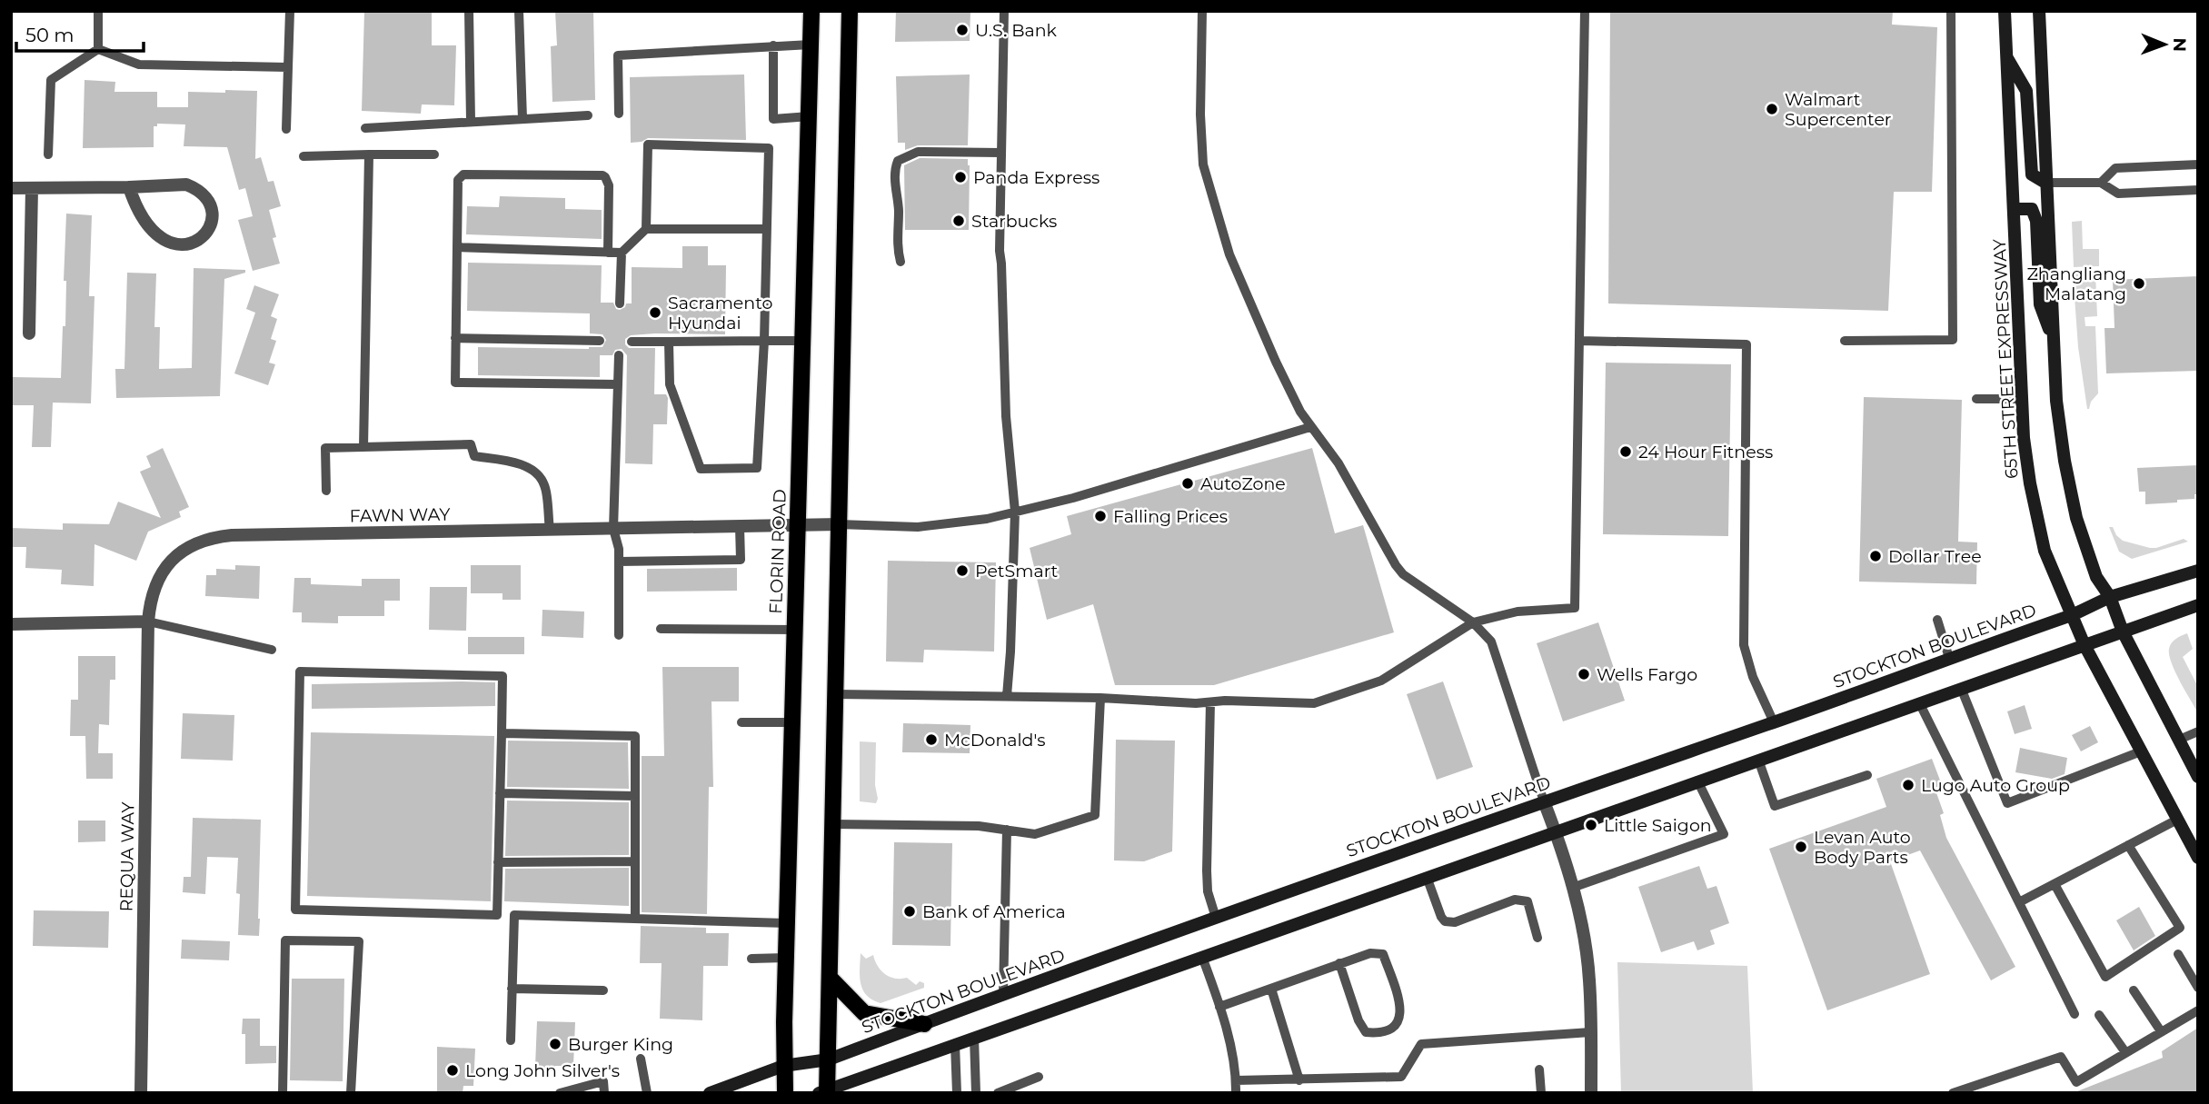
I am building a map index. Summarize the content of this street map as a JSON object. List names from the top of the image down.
{
  "streets": {
    "main road": ["65TH STREET EXPRESSWAY", "FLORIN ROAD", "STOCKTON BOULEVARD"],
    "street": ["FAWN WAY", "REQUA WAY"]
  },
  "crossings": [
    ["65TH STREET EXPRESSWAY", "STOCKTON BOULEVARD"],
    ["FAWN WAY", "FLORIN ROAD"],
    ["FAWN WAY", "REQUA WAY"],
    ["FLORIN ROAD", "STOCKTON BOULEVARD"]
  ],
  "places": [
    "U.S. Bank",
    "Walmart Supercenter",
    "Panda Express",
    "Starbucks",
    "Zhangliang Malatang",
    "Sacramento Hyundai",
    "24 Hour Fitness",
    "AutoZone",
    "Falling Prices",
    "Dollar Tree",
    "PetSmart",
    "Wells Fargo",
    "McDonald's",
    "Lugo Auto Group",
    "Little Saigon",
    "Levan Auto Body Parts",
    "Bank of America",
    "Burger King",
    "Long John Silver's"
  ],
  "scale_bar": "50 m",
  "north": "right"
}
